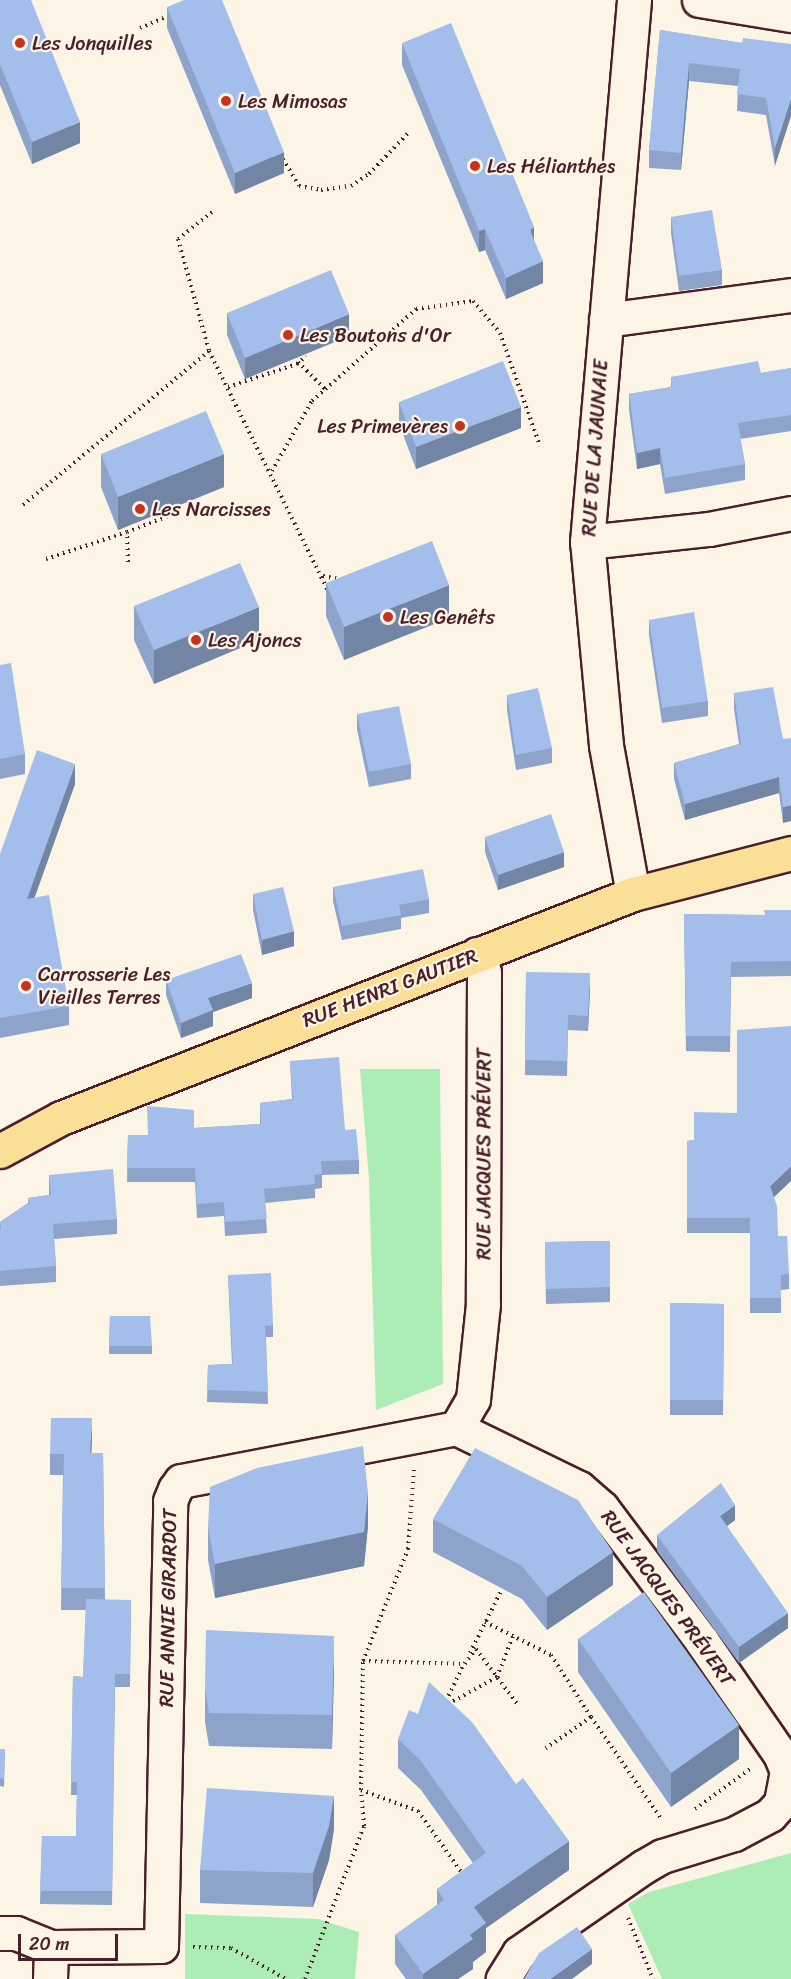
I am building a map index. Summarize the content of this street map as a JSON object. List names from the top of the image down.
{
  "streets": {
    "main road": ["RUE HENRI GAUTIER"],
    "street": ["RUE DE LA JAUNAIE", "RUE JACQUES PRÉVERT", "RUE ANNIE GIRARDOT"]
  },
  "crossings": [
    ["RUE DE LA JAUNAIE", "RUE HENRI GAUTIER"],
    ["RUE HENRI GAUTIER", "RUE JACQUES PRÉVERT"],
    ["RUE JACQUES PRÉVERT", "RUE ANNIE GIRARDOT"]
  ],
  "places": [
    "Les Jonquilles",
    "Les Mimosas",
    "Les Hélianthes",
    "Les Boutons d'Or",
    "Les Primevères",
    "Les Narcisses",
    "Les Genêts",
    "Les Ajoncs",
    "Carrosserie Les Vieilles Terres"
  ],
  "scale_bar": "20 m"
}
